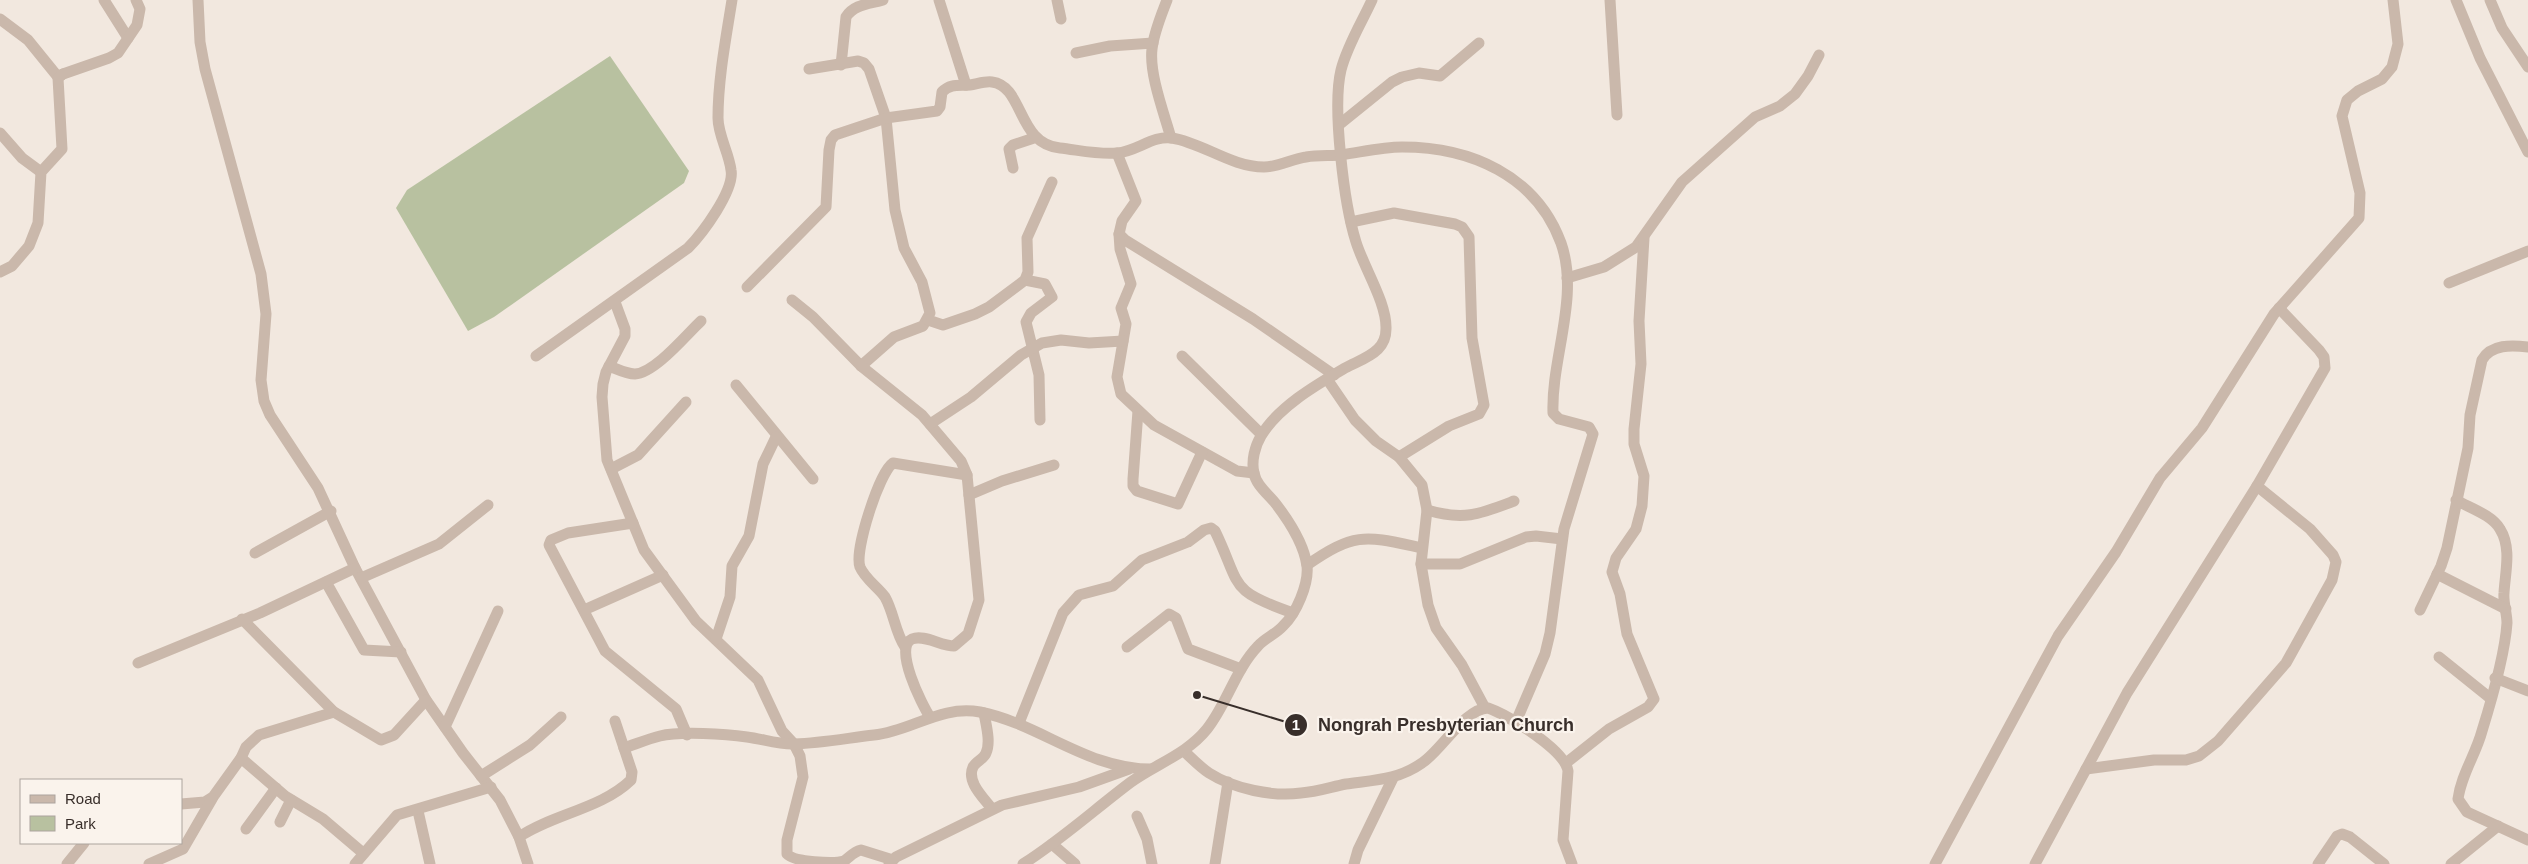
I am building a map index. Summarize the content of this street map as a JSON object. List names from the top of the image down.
{
  "places": ["Nongrah Presbyterian Church"],
  "legend": ["Road", "Park"]
}
